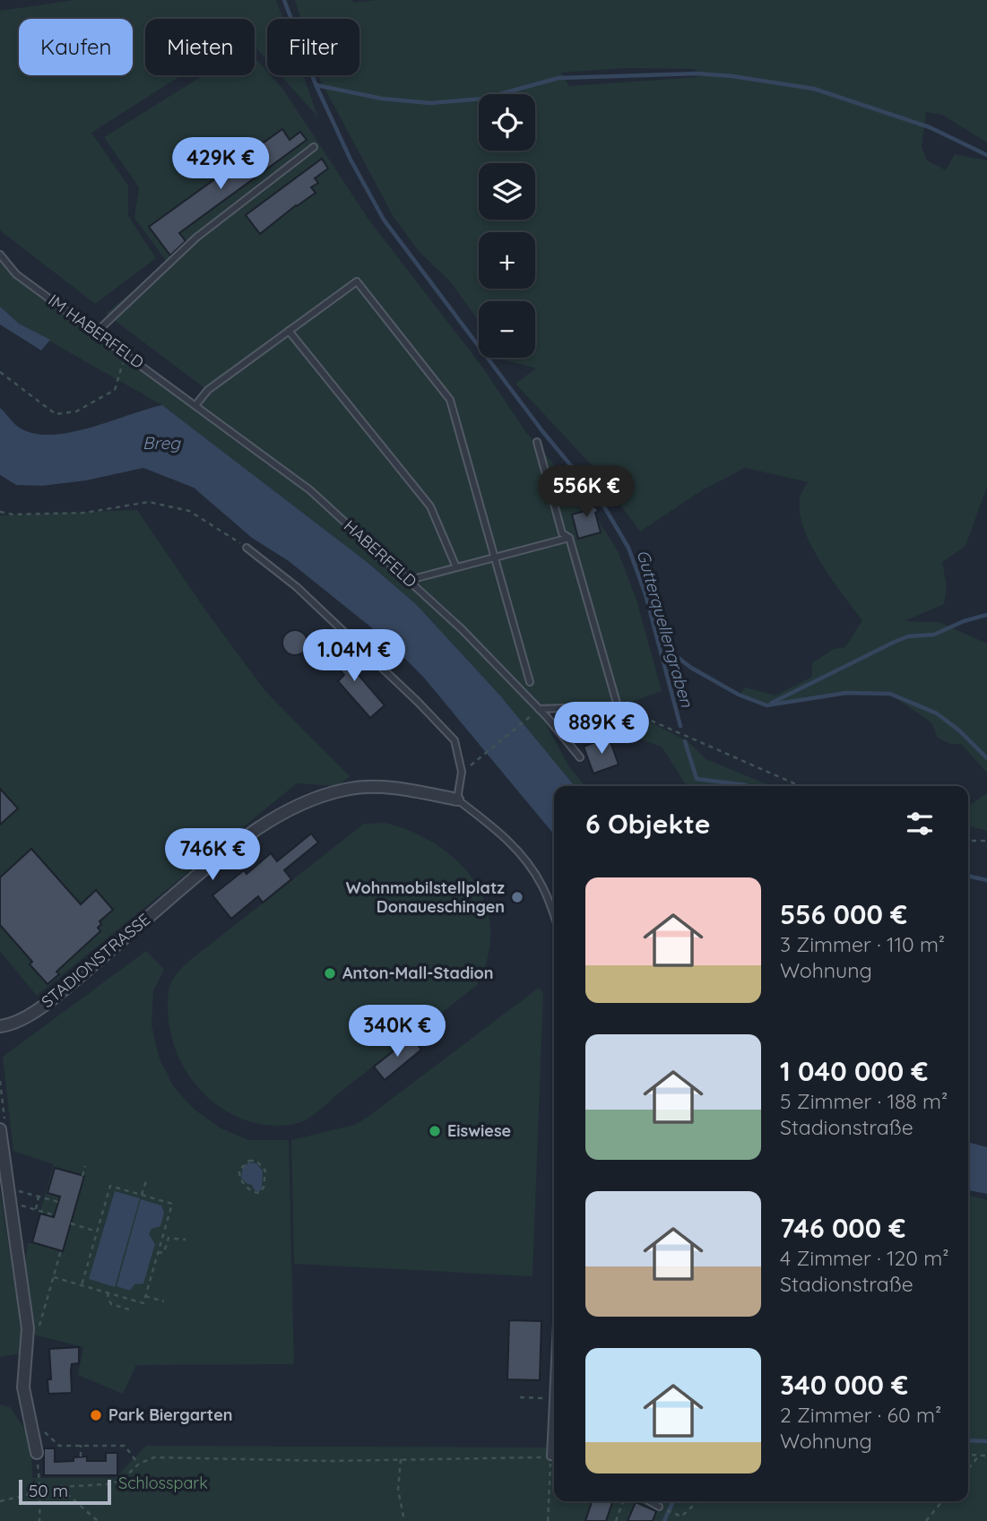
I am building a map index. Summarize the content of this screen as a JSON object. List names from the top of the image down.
{
  "streets": {
    "street": ["STADIONSTRASSE"],
    "lane": ["IM HABERFELD", "HABERFELD"]
  },
  "crossings": [
    ["IM HABERFELD", "HABERFELD"]
  ],
  "water": ["Breg", "Gutterquellengraben"],
  "parks": ["Schlosspark"],
  "places": [
    "Wohnmobilstellplatz Donaueschingen",
    "Anton-Mall-Stadion",
    "Eiswiese",
    "Park Biergarten"
  ],
  "scale_bar": "50 m",
  "page": {
    "chip": ["Kaufen", "Mieten", "Filter"],
    "map_buttons": ["+", "−"],
    "price": [
      "429K €",
      "556K €",
      "1.04M €",
      "889K €",
      "746K €",
      "340K €"
    ],
    "heading": "6 Objekte",
    "list": [
      {
        "name": "556 000 €",
        "note": "3 Zimmer · 110 m² · Wohnung"
      },
      {
        "name": "1 040 000 €",
        "note": "5 Zimmer · 188 m² · Stadionstraße"
      },
      {
        "name": "746 000 €",
        "note": "4 Zimmer · 120 m² · Stadionstraße"
      },
      {
        "name": "340 000 €",
        "note": "2 Zimmer · 60 m² · Wohnung"
      }
    ],
    "scale": "50 m"
  }
}
